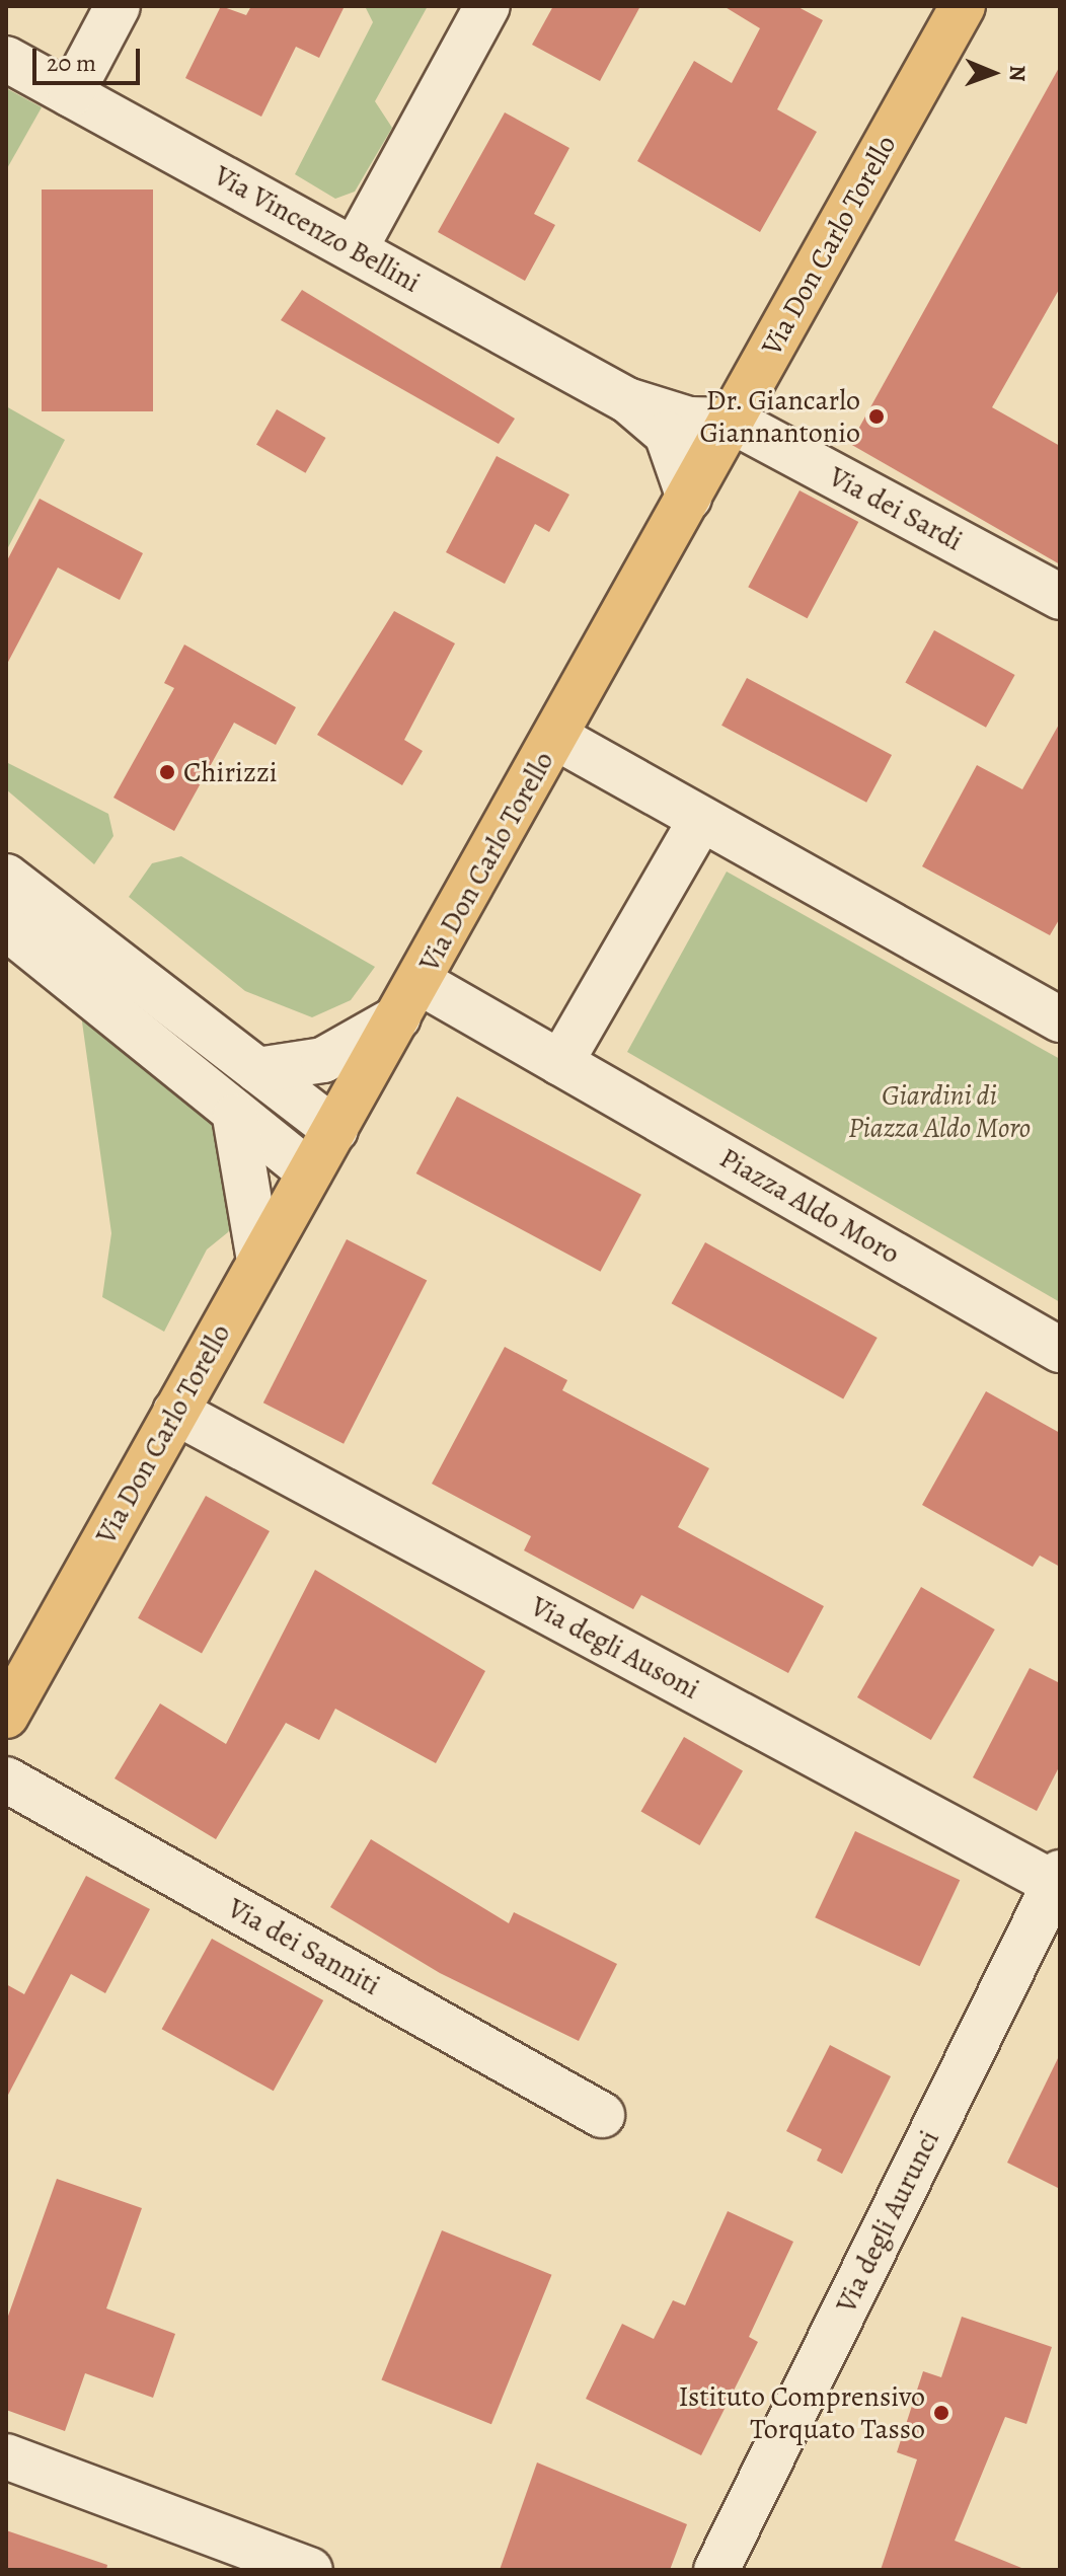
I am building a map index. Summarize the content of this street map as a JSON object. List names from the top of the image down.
{
  "streets": {
    "main road": ["Via Don Carlo Torello"],
    "street": [
      "Via Vincenzo Bellini",
      "Via dei Sardi",
      "Piazza Aldo Moro",
      "Via degli Ausoni",
      "Via dei Sanniti",
      "Via degli Aurunci"
    ]
  },
  "crossings": [
    ["Via Vincenzo Bellini", "Via Don Carlo Torello"],
    ["Via Vincenzo Bellini", "Via dei Sardi"],
    ["Via Don Carlo Torello", "Via dei Sardi"],
    ["Via Don Carlo Torello", "Piazza Aldo Moro"],
    ["Via Don Carlo Torello", "Via degli Ausoni"],
    ["Via degli Ausoni", "Via degli Aurunci"]
  ],
  "parks": ["Giardini di Piazza Aldo Moro"],
  "places": ["Dr. Giancarlo Giannantonio", "Chirizzi", "Istituto Comprensivo Torquato Tasso"],
  "scale_bar": "20 m",
  "north": "right"
}
